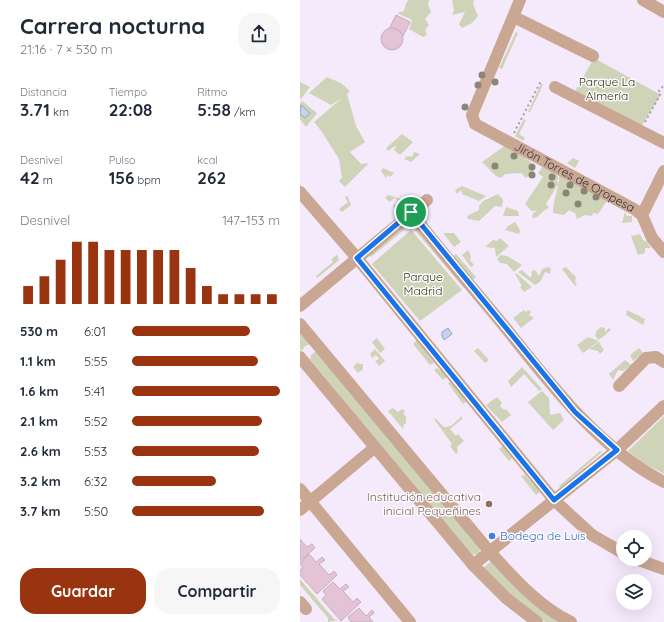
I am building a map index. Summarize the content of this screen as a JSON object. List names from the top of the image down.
{
  "streets": {
    "street": ["Jirón Torres de Oropesa"]
  },
  "parks": ["Parque La Almería", "Parque Madrid"],
  "places": ["Institución educativa inicial Pequeñines", "Bodega de Luis"],
  "page": {
    "heading": ["Carrera nocturna", "21:16 · 7 × 530 m"],
    "stats": [
      ["Distancia", "3.71 km"],
      ["Tiempo", "22:08"],
      ["Ritmo", "5:58 /km"],
      ["Desnivel", "42 m"],
      ["Pulso", "156 bpm"],
      ["kcal", "262"]
    ],
    "chart": ["Desnivel", "147–153 m"],
    "list": [
      {
        "name": "530 m",
        "note": "6:01"
      },
      {
        "name": "1.1 km",
        "note": "5:55"
      },
      {
        "name": "1.6 km",
        "note": "5:41"
      },
      {
        "name": "2.1 km",
        "note": "5:52"
      },
      {
        "name": "2.6 km",
        "note": "5:53"
      },
      {
        "name": "3.2 km",
        "note": "6:32"
      },
      {
        "name": "3.7 km",
        "note": "5:50"
      }
    ],
    "buttons": ["Guardar", "Compartir"]
  }
}
